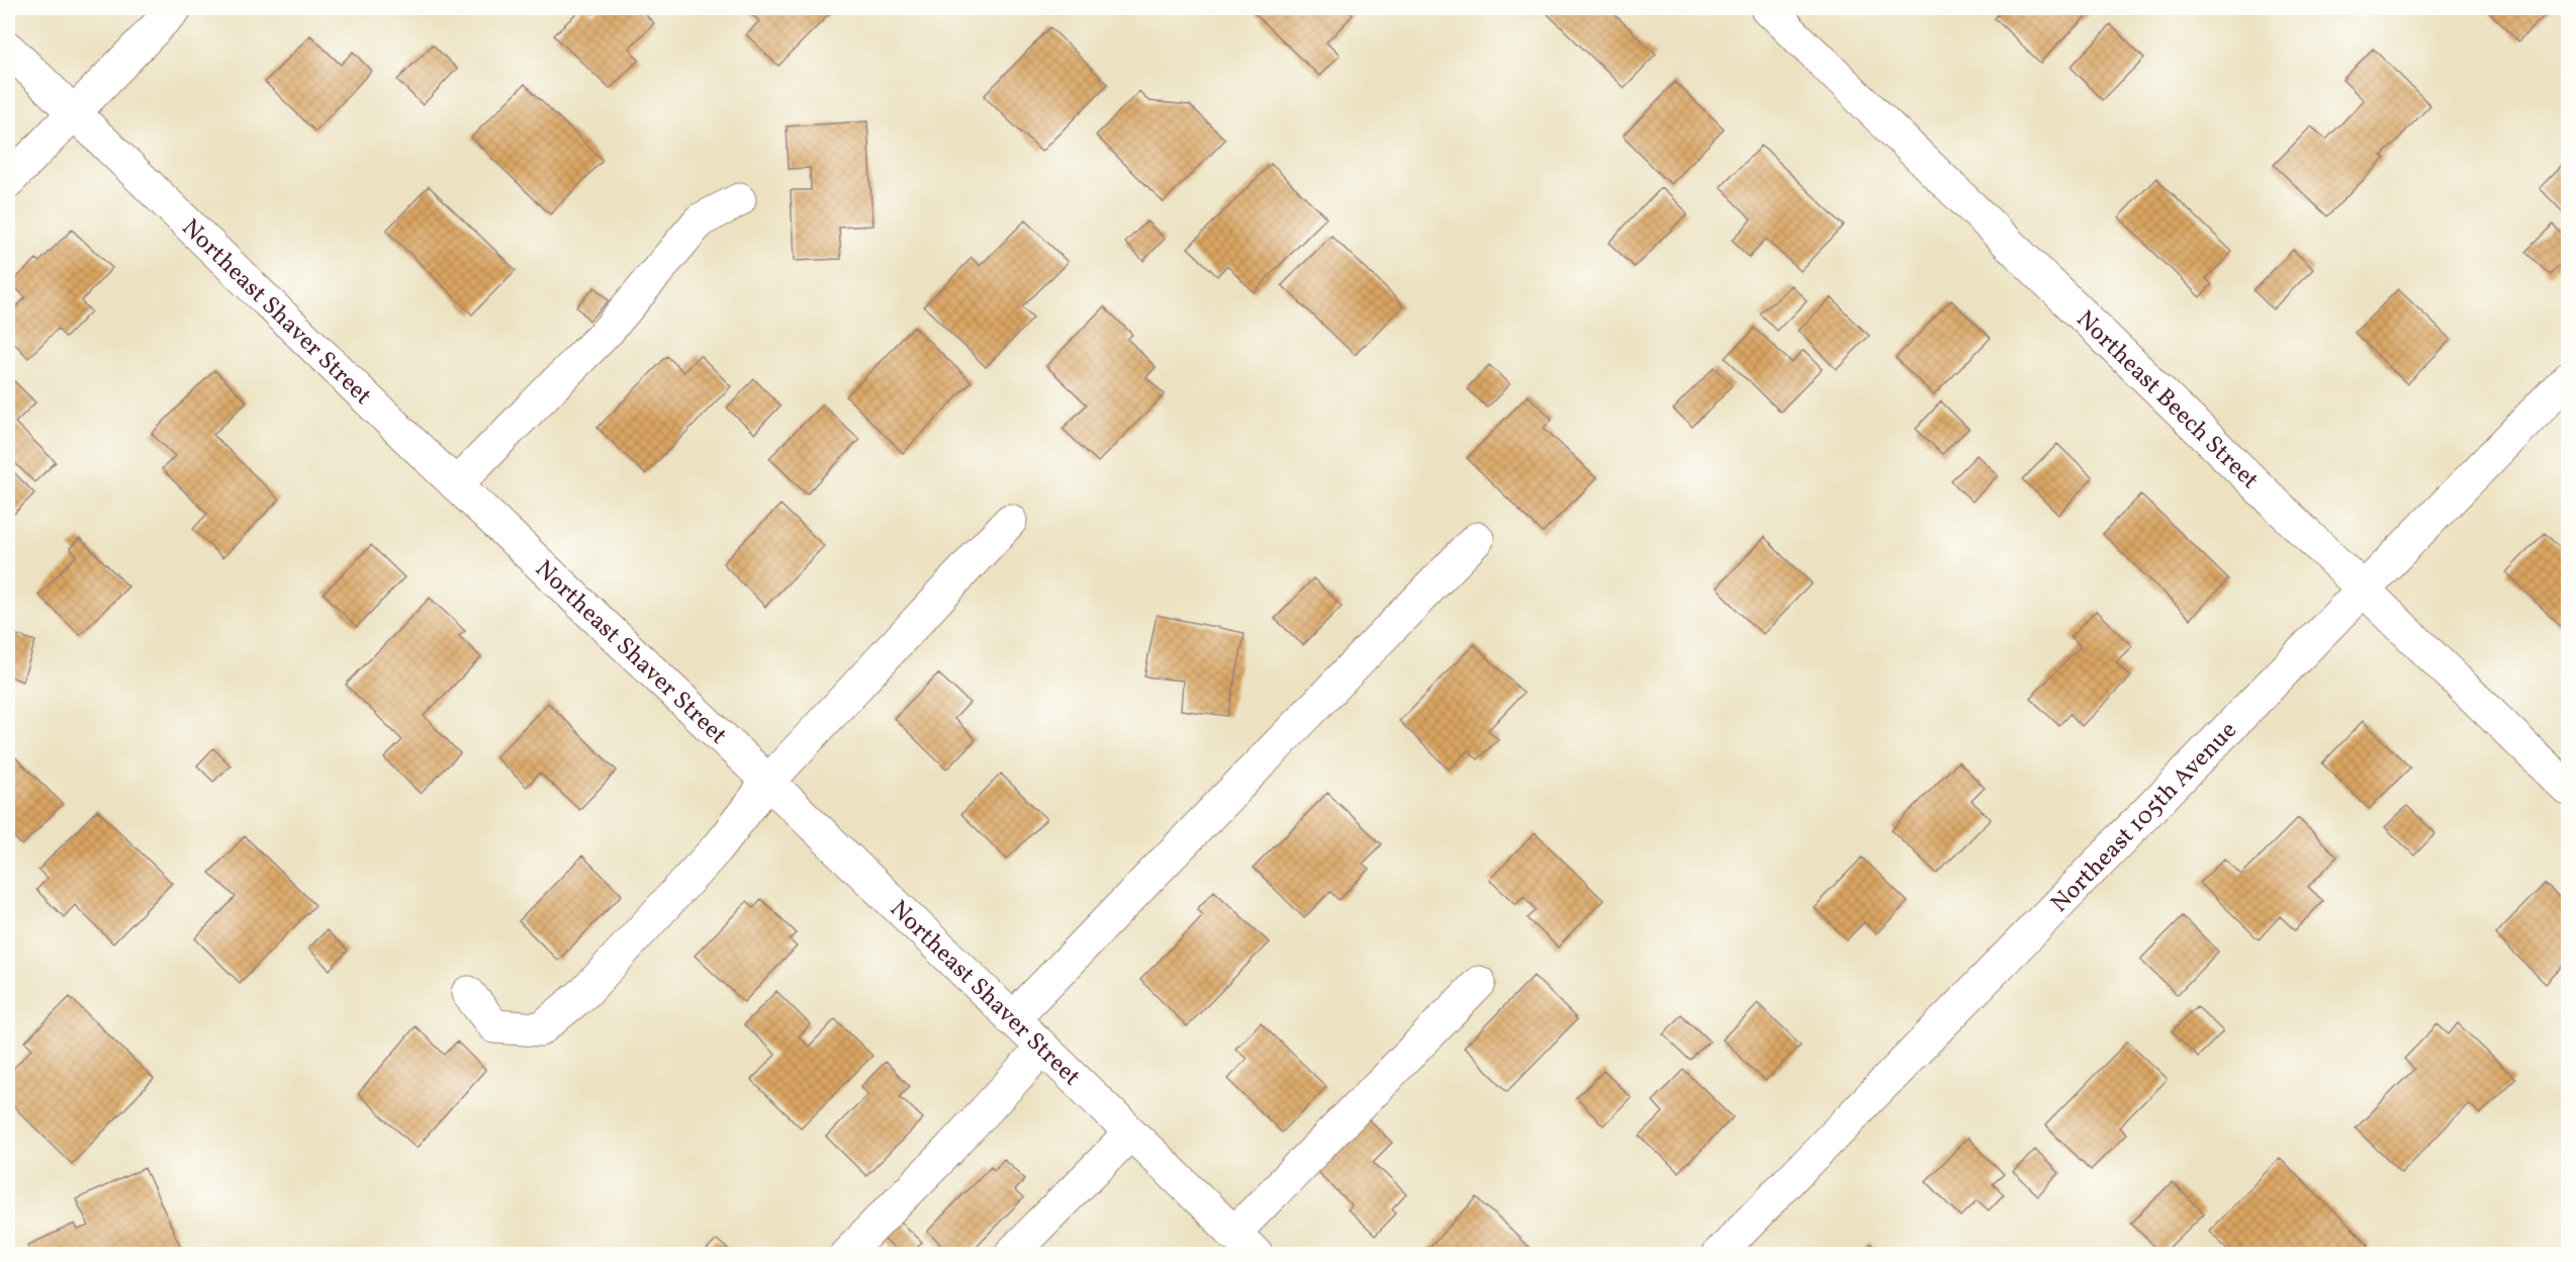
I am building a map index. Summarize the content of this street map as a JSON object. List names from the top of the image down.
{
  "streets": {
    "street": ["Northeast Shaver Street", "Northeast Beech Street", "Northeast 105th Avenue"]
  },
  "crossings": [
    ["Northeast Beech Street", "Northeast 105th Avenue"]
  ]
}
